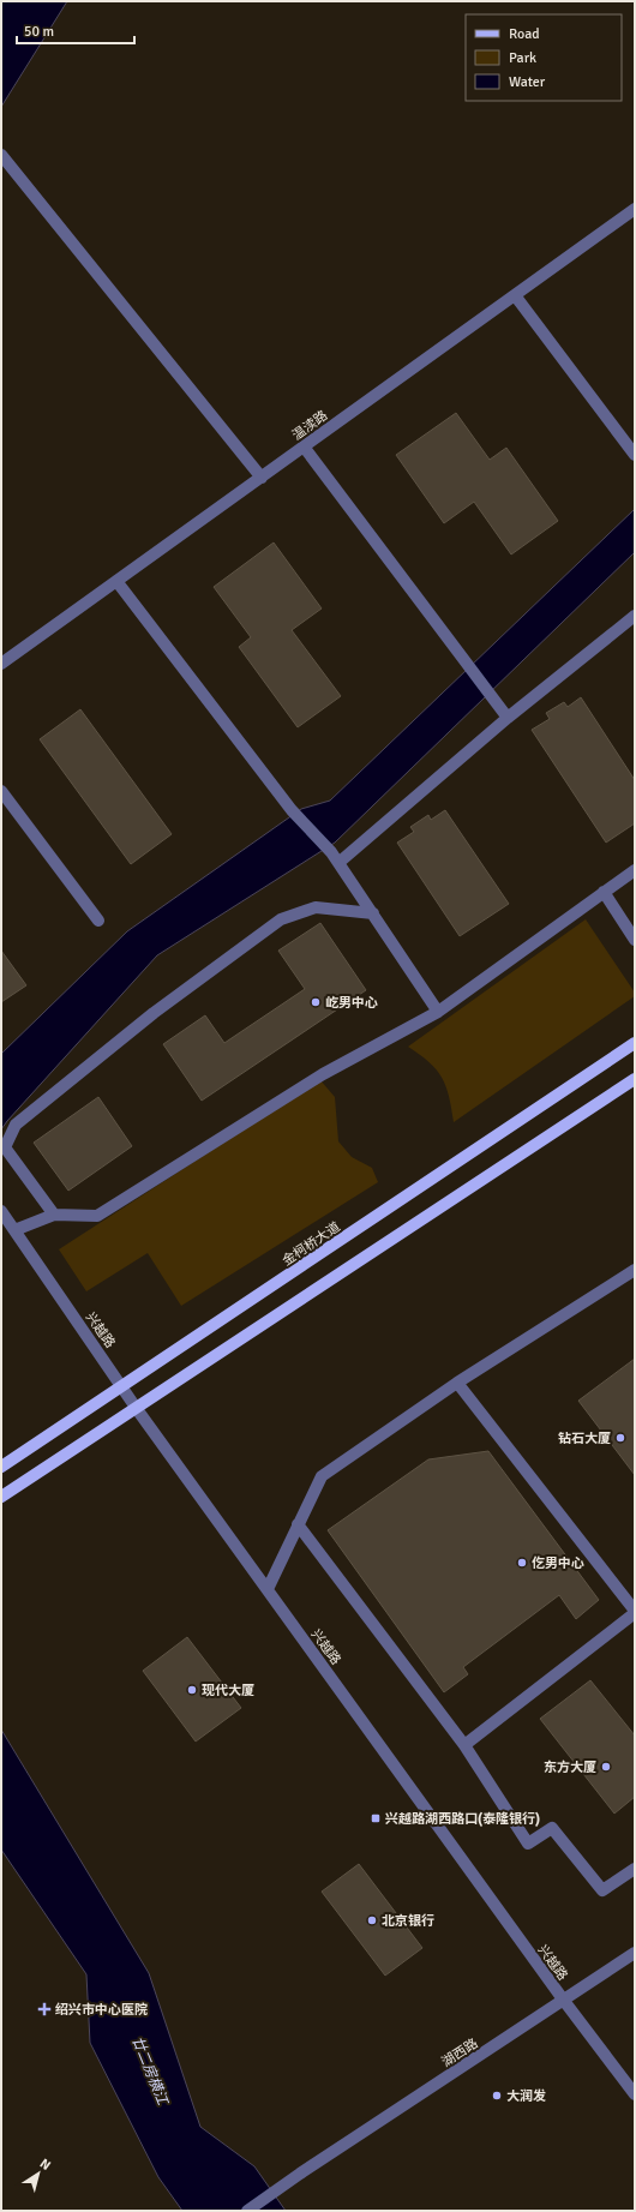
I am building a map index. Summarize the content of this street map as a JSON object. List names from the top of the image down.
{
  "streets": {
    "main road": ["金柯桥大道"],
    "street": ["温渎路", "兴越路", "湖西路"]
  },
  "crossings": [
    ["金柯桥大道", "兴越路"],
    ["兴越路", "湖西路"]
  ],
  "water": ["廿二房横江"],
  "places": {
    "other": [
      "屹男中心",
      "钻石大厦",
      "仡男中心",
      "现代大厦",
      "东方大厦",
      "北京银行",
      "大润发"
    ],
    "transit": ["兴越路湖西路口(泰隆银行)"],
    "health": ["绍兴市中心医院"]
  },
  "legend": ["Road", "Park", "Water"],
  "scale_bar": "50 m",
  "north": "top right"
}
